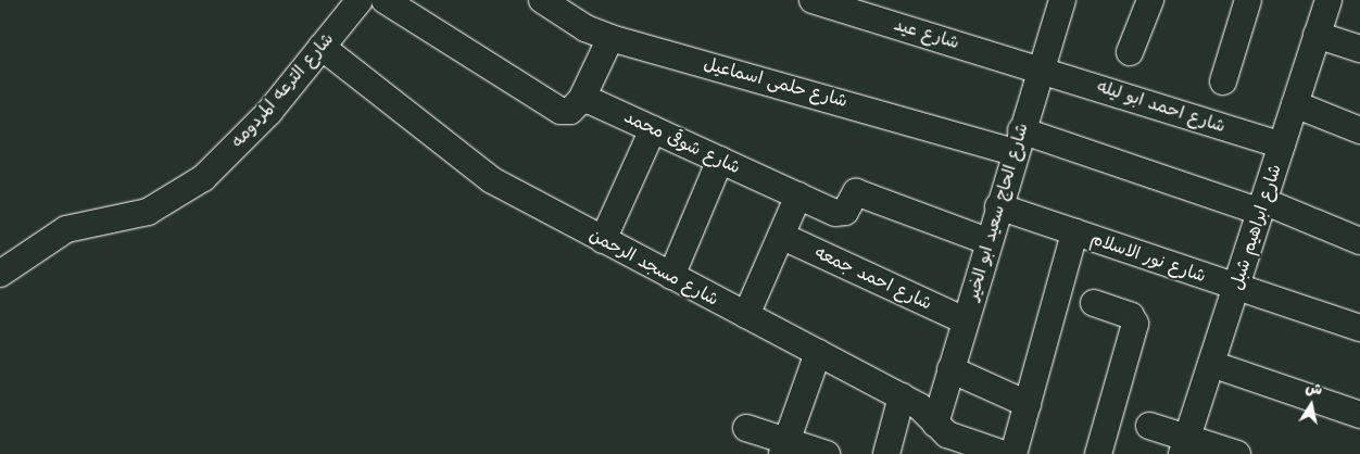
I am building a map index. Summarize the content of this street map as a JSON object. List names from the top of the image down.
{
  "streets": {
    "street": [
      "شارع عيد",
      "شارع حلمى اسماعيل",
      "شارع الترعه المردومه",
      "شارع احمد ابو ليله",
      "شارع شوقى محمد",
      "شارع الحاج سعيد ابو الخير",
      "شارع ابراهيم شبل",
      "شارع نور الاسلام",
      "شارع مسجد الرحمن",
      "شارع احمد جمعه"
    ]
  },
  "crossings": [
    ["شارع عيد", "شارع احمد ابو ليله"],
    ["شارع عيد", "شارع الحاج سعيد ابو الخير"],
    ["شارع حلمى اسماعيل", "شارع الحاج سعيد ابو الخير"],
    ["شارع حلمى اسماعيل", "شارع ابراهيم شبل"],
    ["شارع الترعه المردومه", "شارع مسجد الرحمن"],
    ["شارع احمد ابو ليله", "شارع الحاج سعيد ابو الخير"],
    ["شارع احمد ابو ليله", "شارع ابراهيم شبل"],
    ["شارع شوقى محمد", "شارع الحاج سعيد ابو الخير"],
    ["شارع الحاج سعيد ابو الخير", "شارع نور الاسلام"],
    ["شارع الحاج سعيد ابو الخير", "شارع مسجد الرحمن"],
    ["شارع الحاج سعيد ابو الخير", "شارع احمد جمعه"],
    ["شارع ابراهيم شبل", "شارع نور الاسلام"]
  ],
  "north": "top"
}
